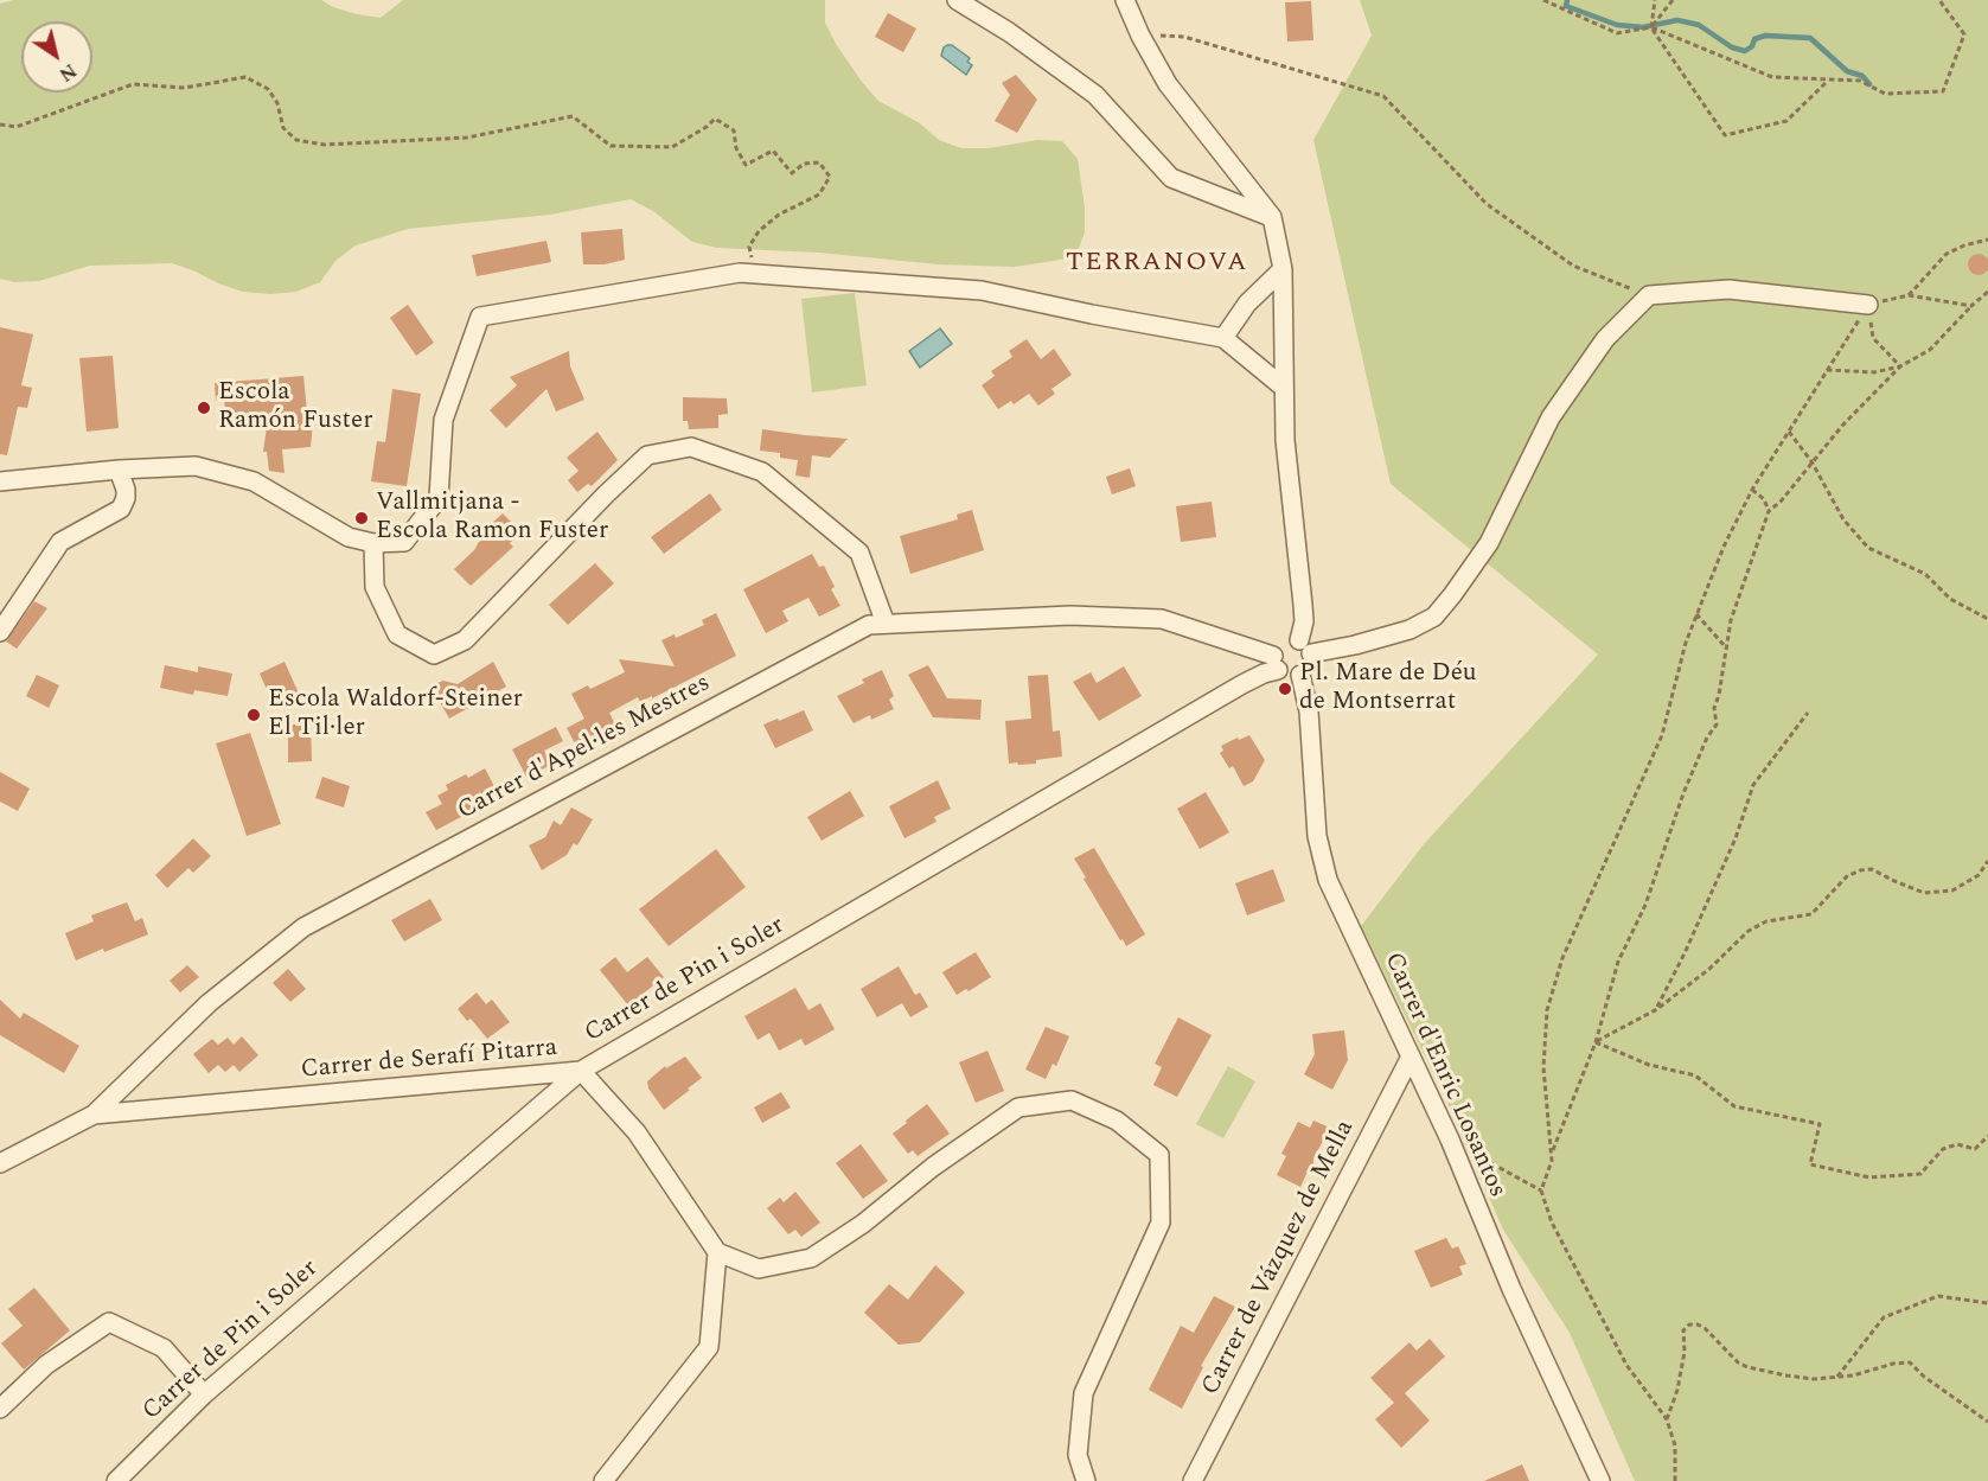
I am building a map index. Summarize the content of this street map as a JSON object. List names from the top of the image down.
{
  "streets": {
    "street": [
      "Carrer d'Apel·les Mestres",
      "Carrer de Pin i Soler",
      "Carrer de Serafí Pitarra",
      "Carrer d'Enric Losantos",
      "Carrer de Vázquez de Mella"
    ]
  },
  "crossings": [
    ["Carrer d'Apel·les Mestres", "Carrer de Pin i Soler"],
    ["Carrer d'Apel·les Mestres", "Carrer de Serafí Pitarra"],
    ["Carrer d'Apel·les Mestres", "Carrer d'Enric Losantos"],
    ["Carrer de Pin i Soler", "Carrer de Serafí Pitarra"],
    ["Carrer de Pin i Soler", "Carrer d'Enric Losantos"],
    ["Carrer d'Enric Losantos", "Carrer de Vázquez de Mella"]
  ],
  "districts": ["TERRANOVA"],
  "places": [
    "Escola Ramón Fuster",
    "Vallmitjana - Escola Ramon Fuster",
    "Pl. Mare de Déu de Montserrat",
    "Escola Waldorf-Steiner El Til·ler"
  ],
  "north": "bottom right"
}
